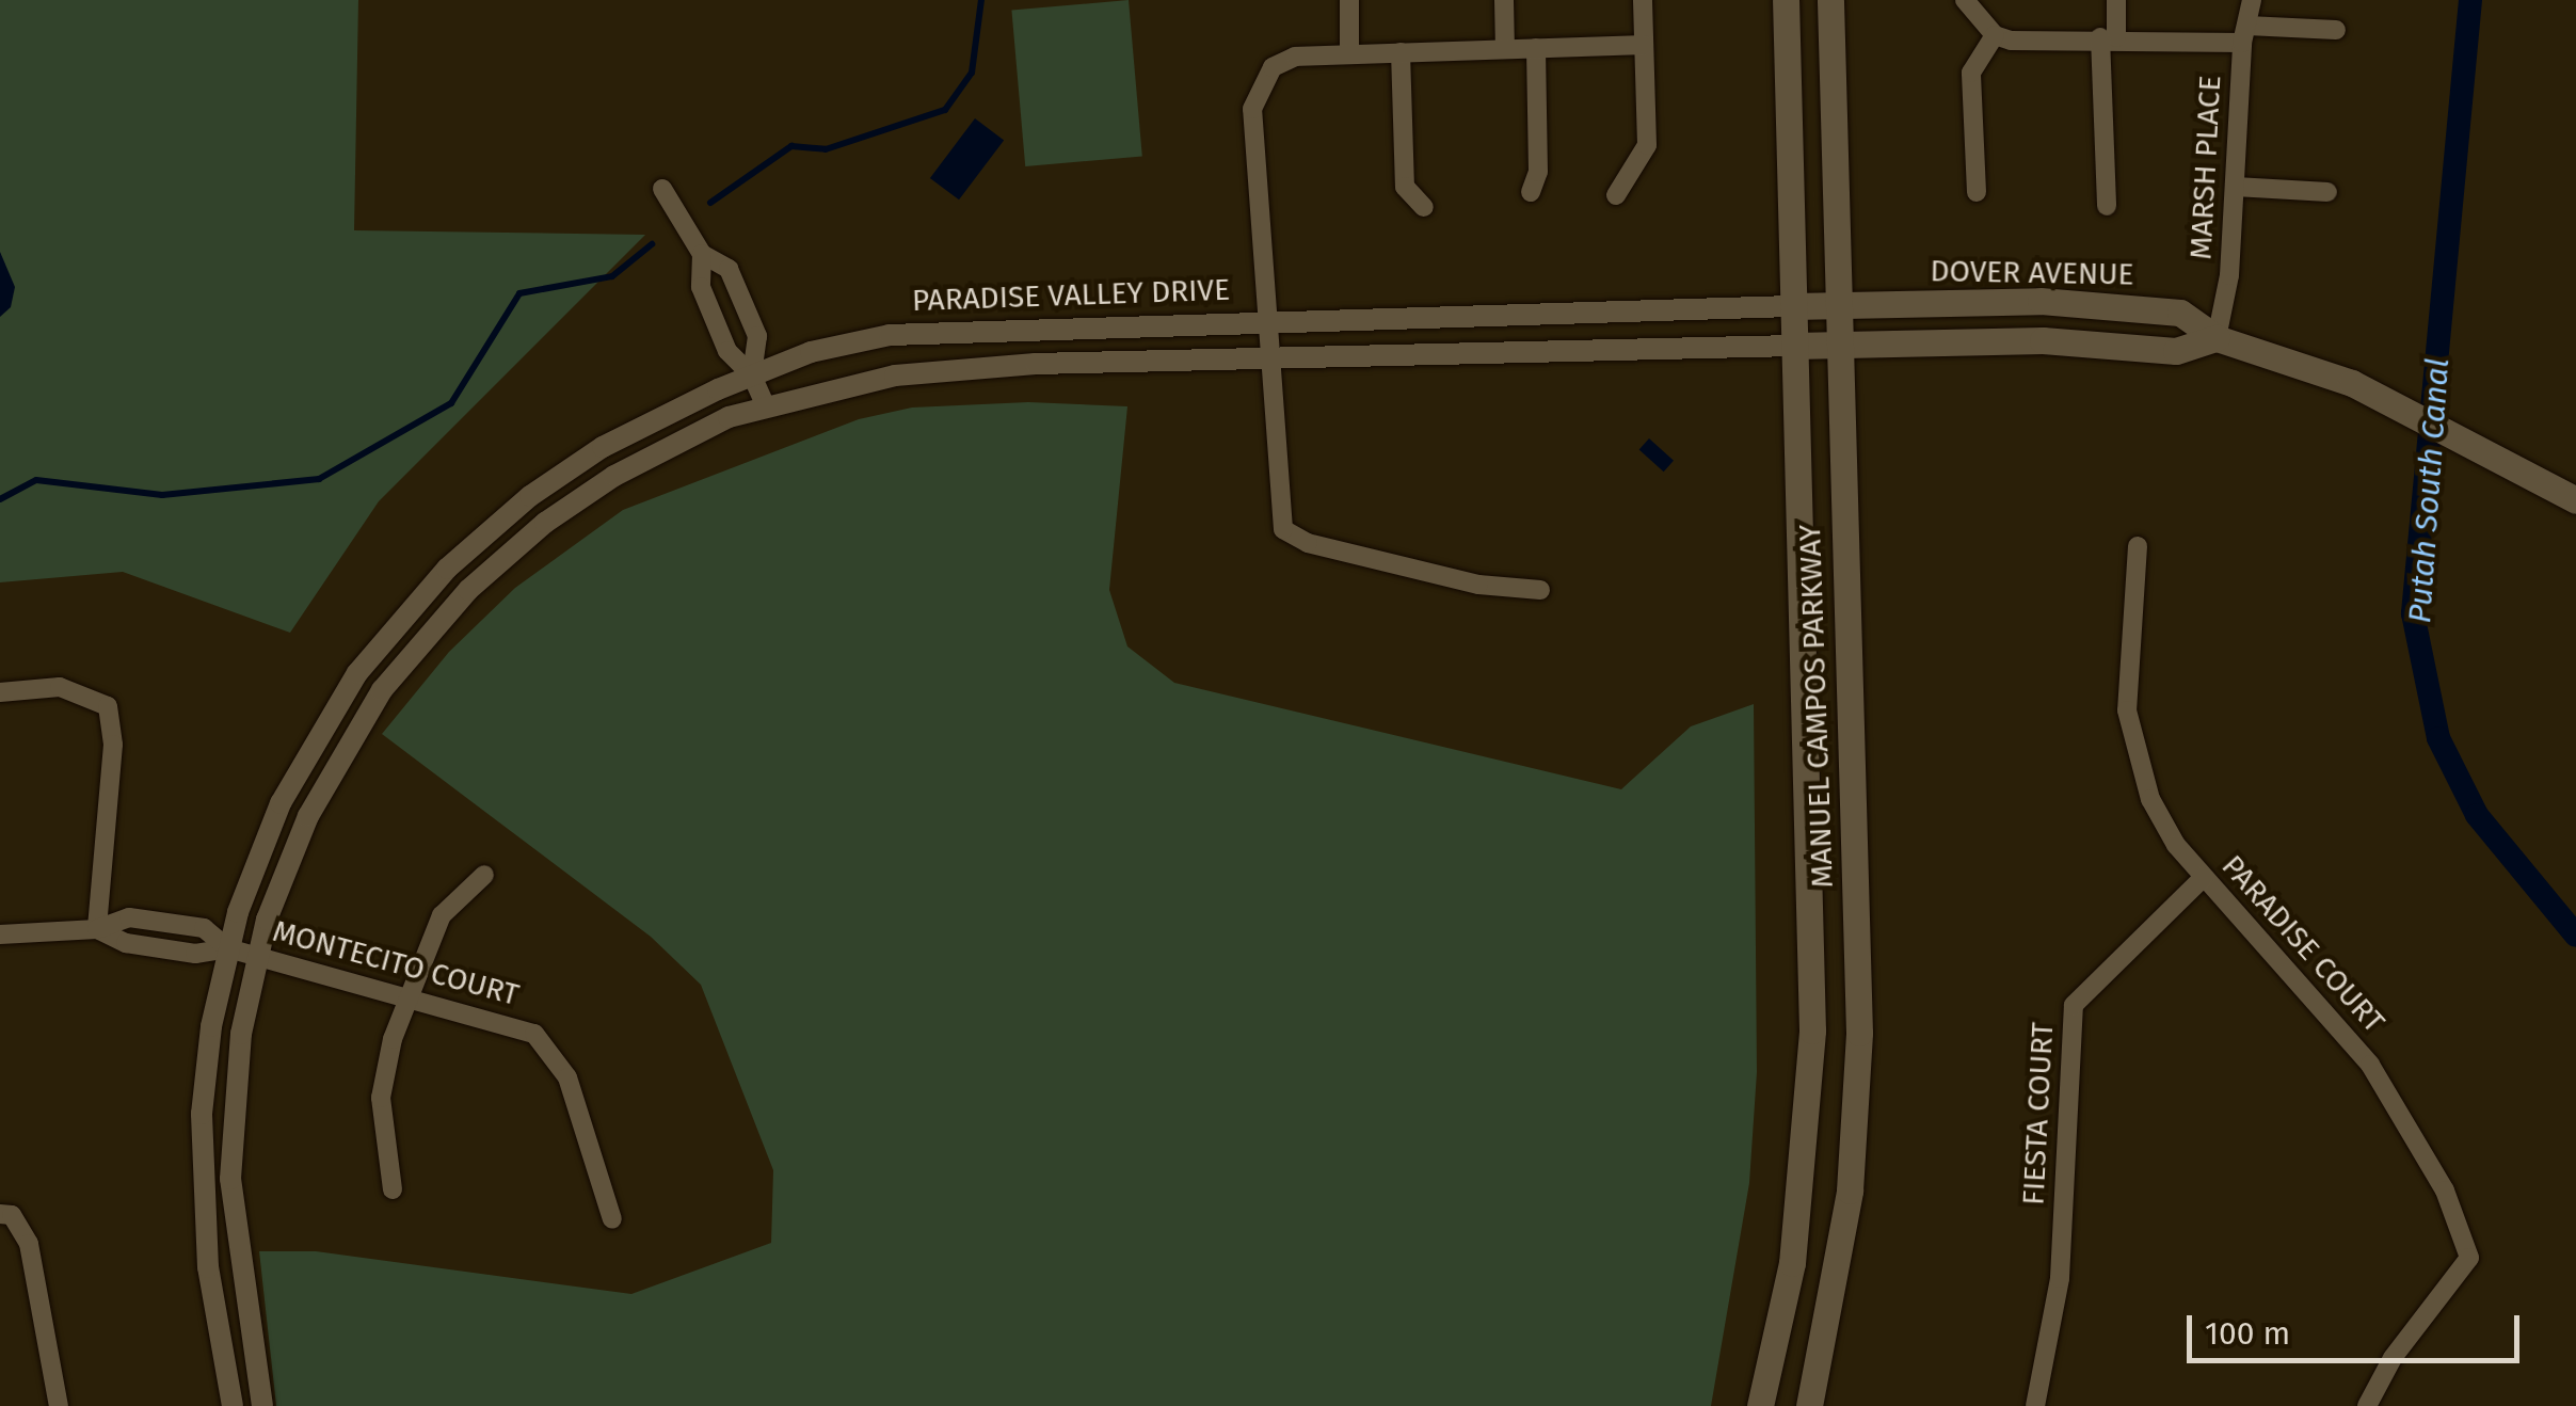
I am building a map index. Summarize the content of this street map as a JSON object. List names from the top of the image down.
{
  "streets": {
    "main road": ["DOVER AVENUE", "PARADISE VALLEY DRIVE", "MANUEL CAMPOS PARKWAY"],
    "street": [
      "MARSH PLACE",
      "PARADISE COURT",
      "MONTECITO COURT",
      "FIESTA COURT"
    ]
  },
  "crossings": [
    ["MARSH PLACE", "DOVER AVENUE"],
    ["DOVER AVENUE", "PARADISE VALLEY DRIVE"],
    ["DOVER AVENUE", "MANUEL CAMPOS PARKWAY"],
    ["PARADISE VALLEY DRIVE", "MANUEL CAMPOS PARKWAY"],
    ["PARADISE VALLEY DRIVE", "MONTECITO COURT"],
    ["PARADISE COURT", "FIESTA COURT"]
  ],
  "water": ["Putah South Canal"],
  "scale_bar": "100 m"
}
